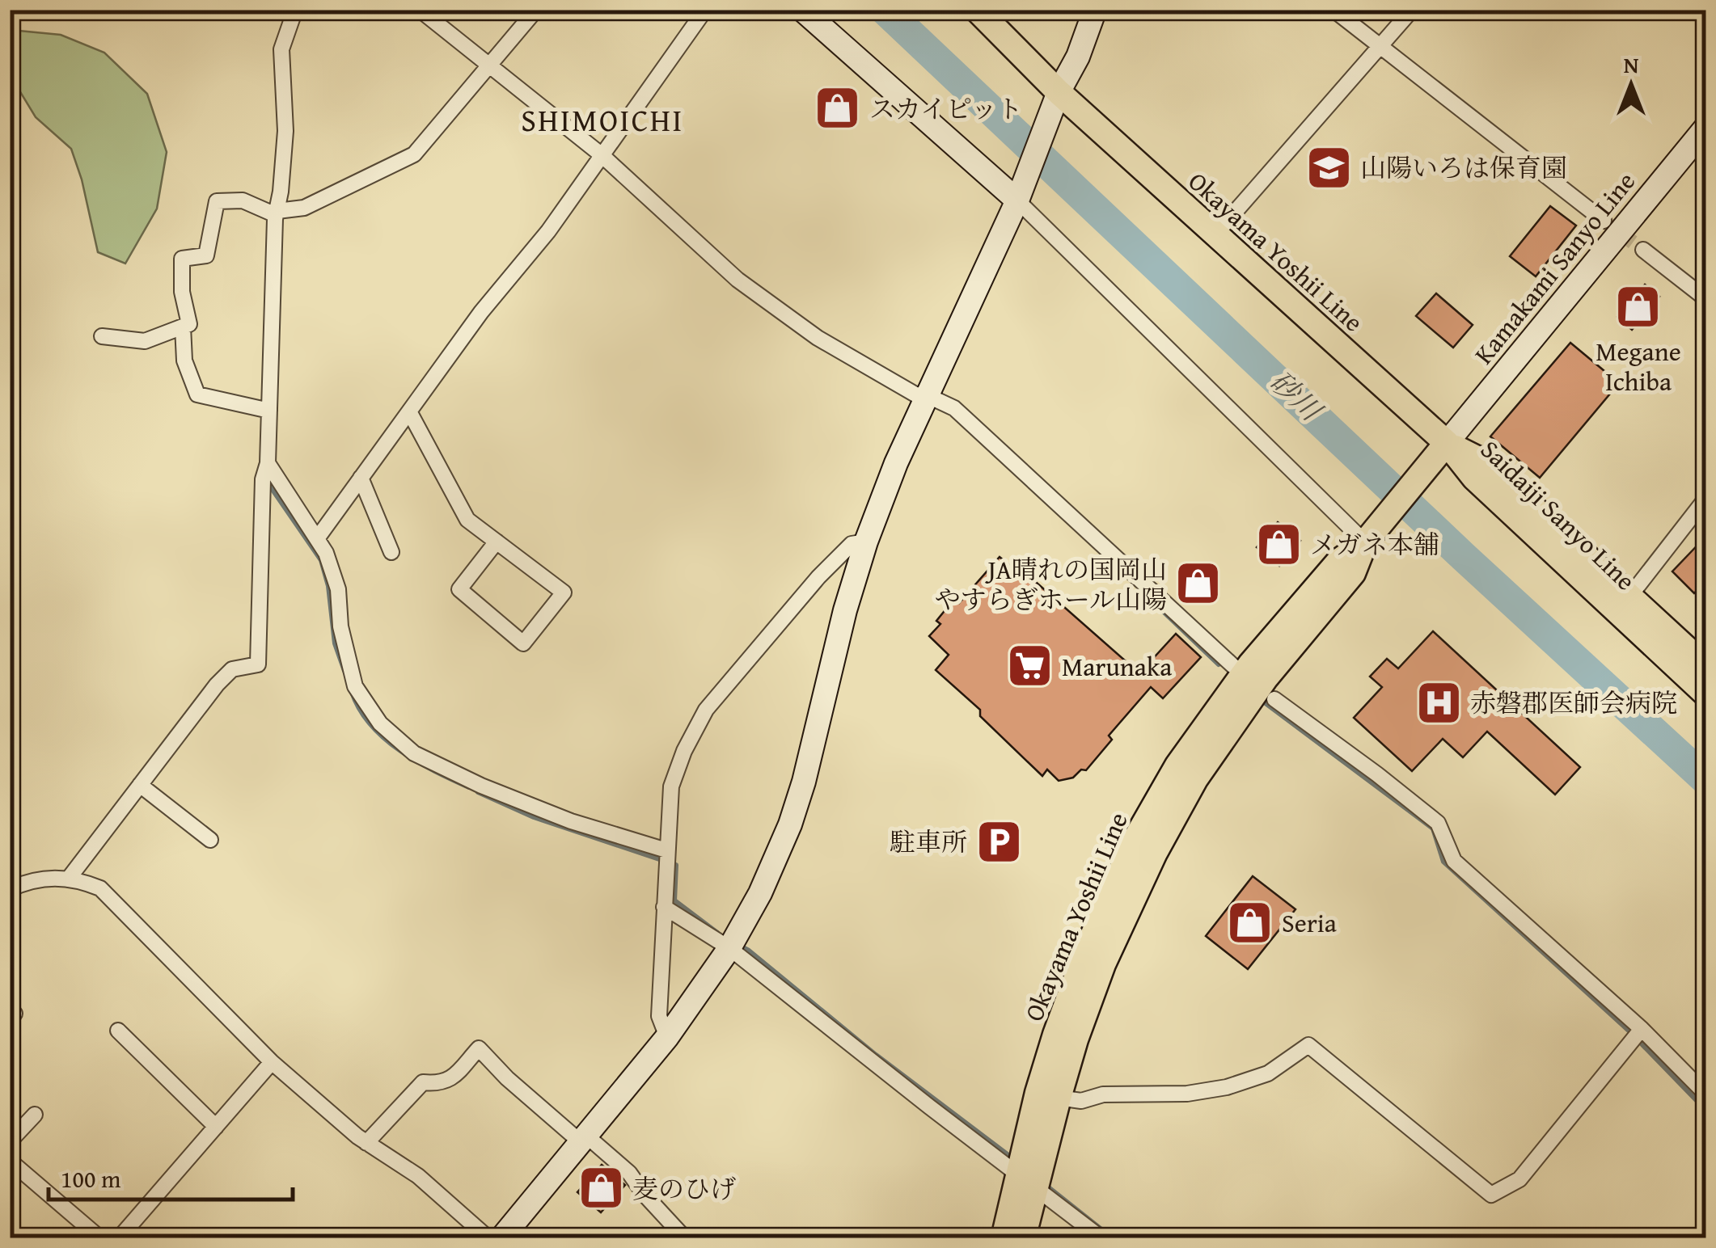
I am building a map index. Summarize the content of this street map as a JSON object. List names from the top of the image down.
{
  "streets": {
    "main road": ["Okayama Yoshii Line", "Saidaiji Sanyo Line"],
    "street": ["Kamakami Sanyo Line"]
  },
  "crossings": [
    ["Okayama Yoshii Line", "Kamakami Sanyo Line"],
    ["Okayama Yoshii Line", "Saidaiji Sanyo Line"],
    ["Kamakami Sanyo Line", "Saidaiji Sanyo Line"]
  ],
  "districts": ["SHIMOICHI"],
  "water": ["砂川"],
  "places": {
    "shop": [
      "スカイピット",
      "Megane Ichiba",
      "メガネ本舗",
      "JA晴れの国岡山 やすらぎホール山陽",
      "Seria",
      "麦のひげ"
    ],
    "school or university": ["山陽いろは保育園"],
    "supermarket": ["Marunaka"],
    "hospital": ["赤磐郡医師会病院"],
    "parking": ["駐車所"]
  },
  "scale_bar": "100 m",
  "north": "top"
}
